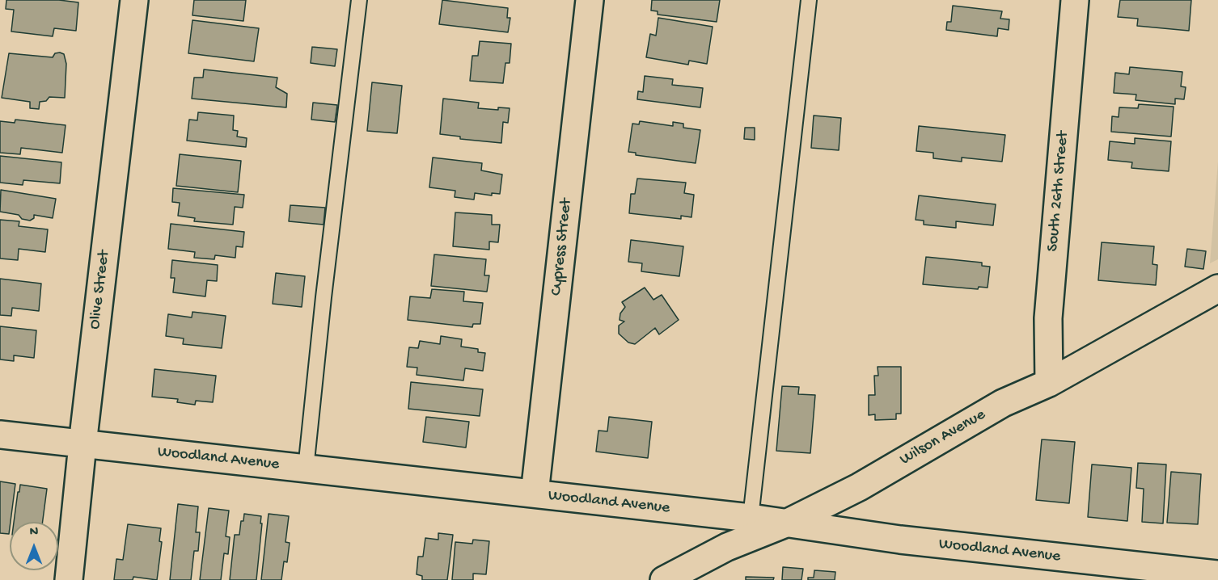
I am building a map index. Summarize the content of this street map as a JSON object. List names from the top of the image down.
{
  "streets": {
    "street": [
      "South 26th Street",
      "Cypress Street",
      "Olive Street",
      "Wilson Avenue",
      "Woodland Avenue"
    ]
  },
  "crossings": [
    ["South 26th Street", "Wilson Avenue"],
    ["Cypress Street", "Woodland Avenue"],
    ["Olive Street", "Woodland Avenue"],
    ["Wilson Avenue", "Woodland Avenue"]
  ],
  "north": "top"
}
